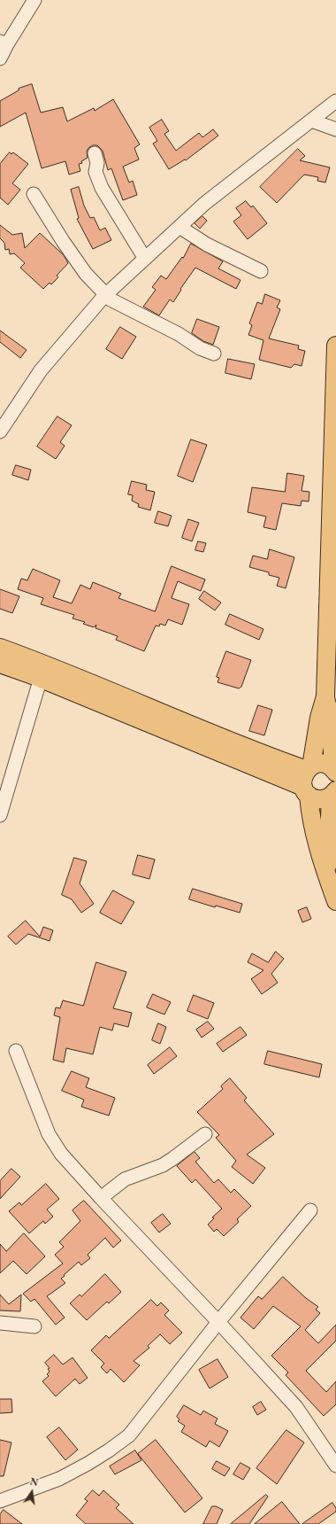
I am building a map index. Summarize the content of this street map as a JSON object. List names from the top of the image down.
{
  "north": "top"
}
